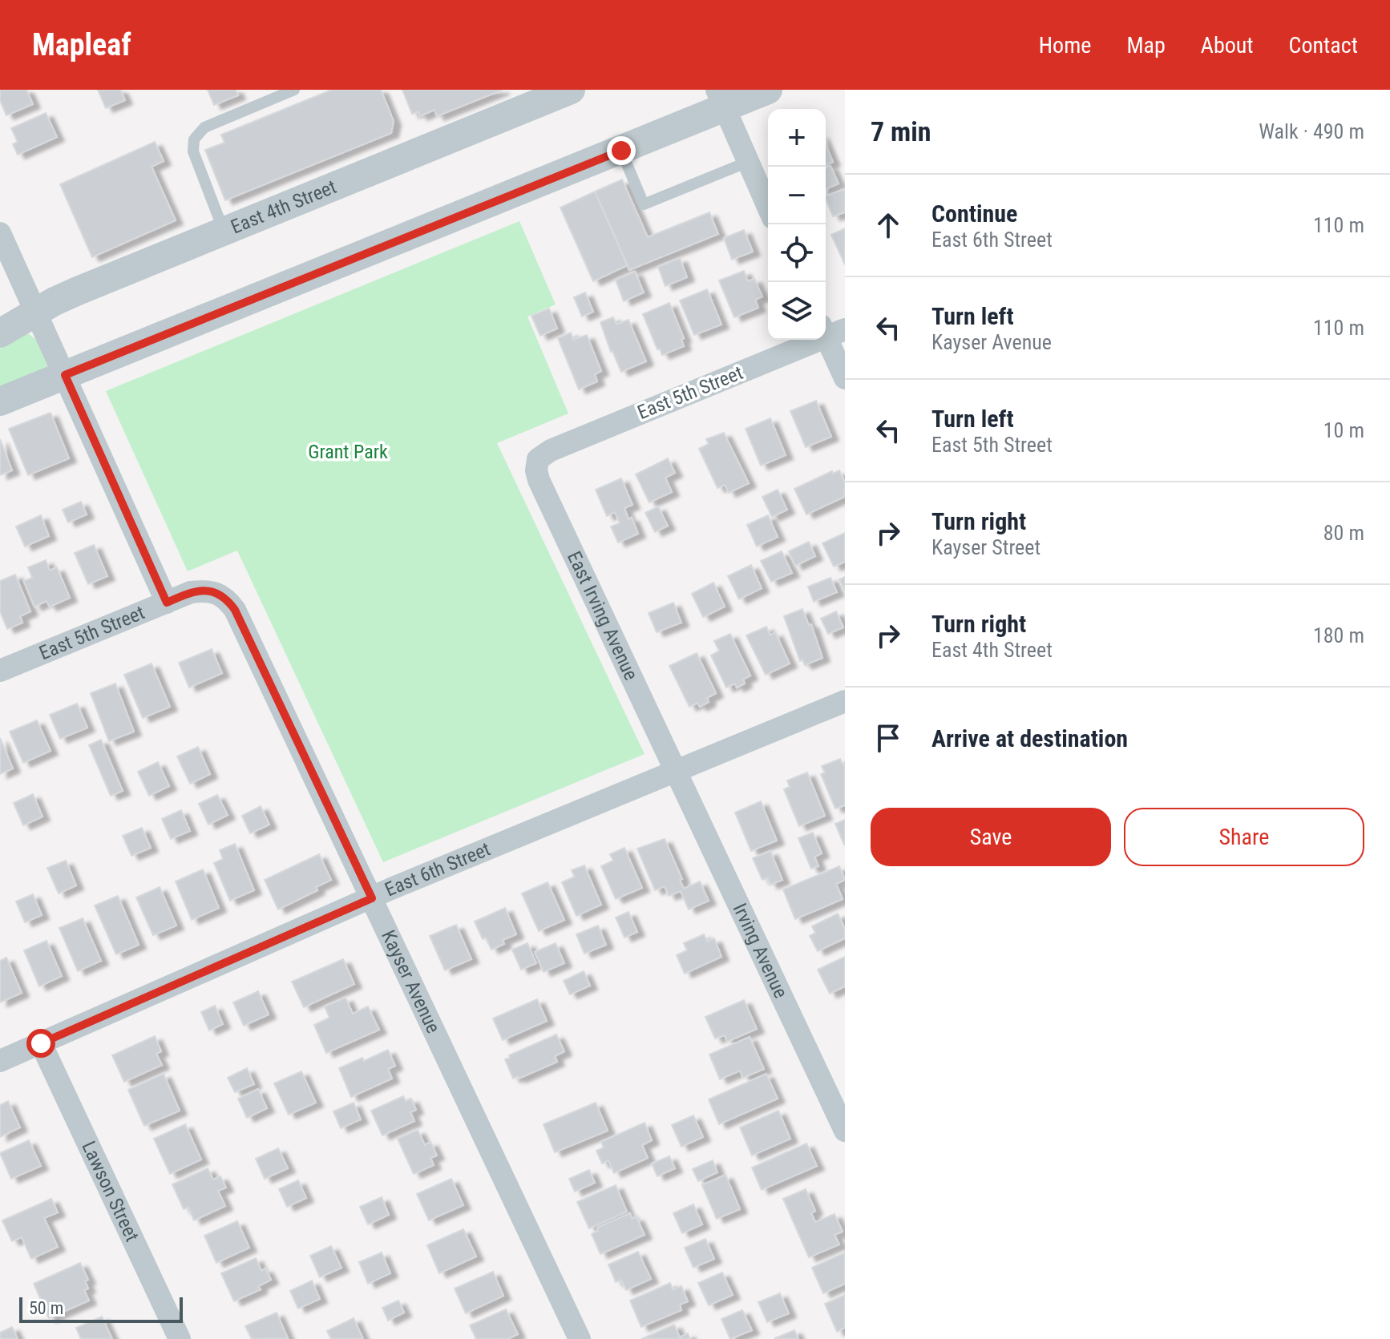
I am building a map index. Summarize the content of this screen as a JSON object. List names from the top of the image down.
{
  "streets": {
    "street": [
      "East 4th Street",
      "East 5th Street",
      "East Irving Avenue",
      "East 6th Street",
      "Irving Avenue",
      "Kayser Avenue",
      "Lawson Street"
    ]
  },
  "crossings": [
    ["East 5th Street", "East Irving Avenue"],
    ["East 5th Street", "Kayser Avenue"],
    ["East Irving Avenue", "East 6th Street"],
    ["East Irving Avenue", "Irving Avenue"],
    ["East 6th Street", "Irving Avenue"],
    ["East 6th Street", "Kayser Avenue"],
    ["East 6th Street", "Lawson Street"]
  ],
  "parks": ["Grant Park"],
  "scale_bar": "50 m",
  "page": {
    "header": "Mapleaf",
    "nav": [
      "Home",
      "Map",
      "About",
      "Contact"
    ],
    "heading": ["7 min", "Walk · 490 m"],
    "map_buttons": ["+", "−"],
    "list": [
      ["Continue", "East 6th Street", "110 m"],
      ["Turn left", "Kayser Avenue", "110 m"],
      ["Turn left", "East 5th Street", "10 m"],
      ["Turn right", "Kayser Street", "80 m"],
      ["Turn right", "East 4th Street", "180 m"],
      "Arrive at destination"
    ],
    "buttons": ["Save", "Share"],
    "scale": "50 m"
  }
}
